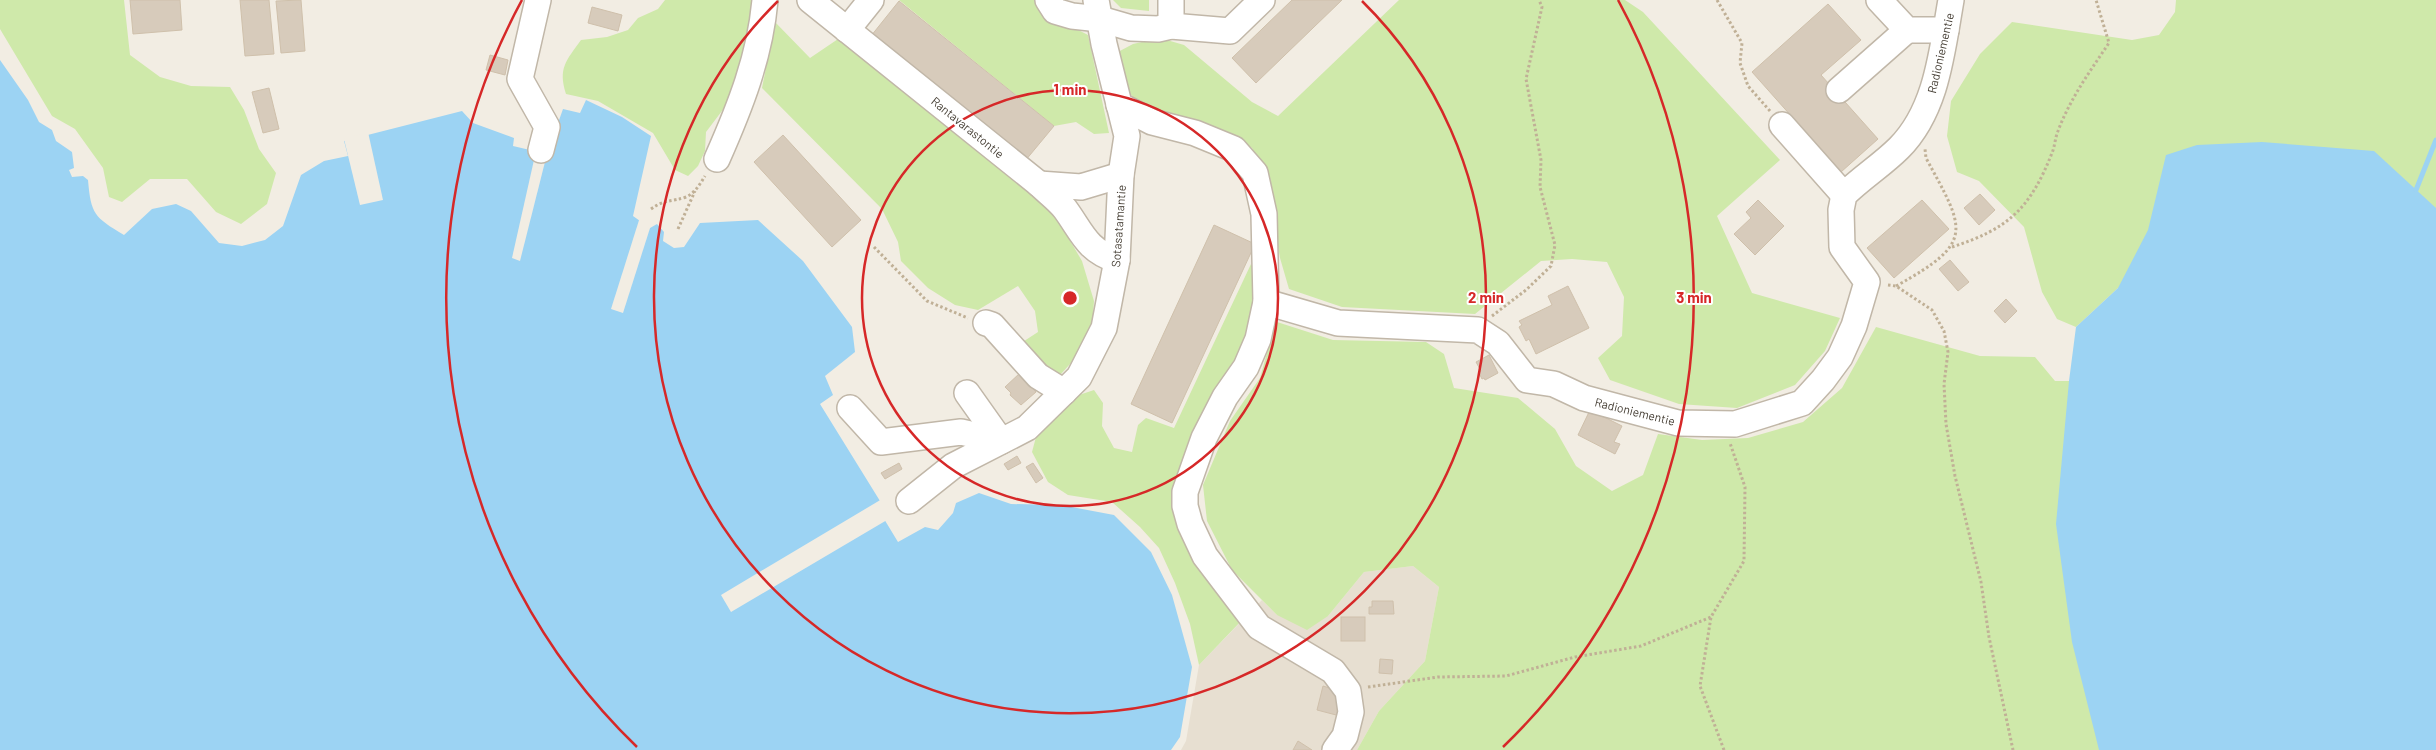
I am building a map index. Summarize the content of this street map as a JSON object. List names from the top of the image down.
{
  "streets": {
    "street": ["Radioniementie", "Rantavarastontie", "Sotasatamantie"]
  },
  "crossings": [
    ["Rantavarastontie", "Sotasatamantie"]
  ],
  "rings": ["1 min", "2 min", "3 min"]
}
